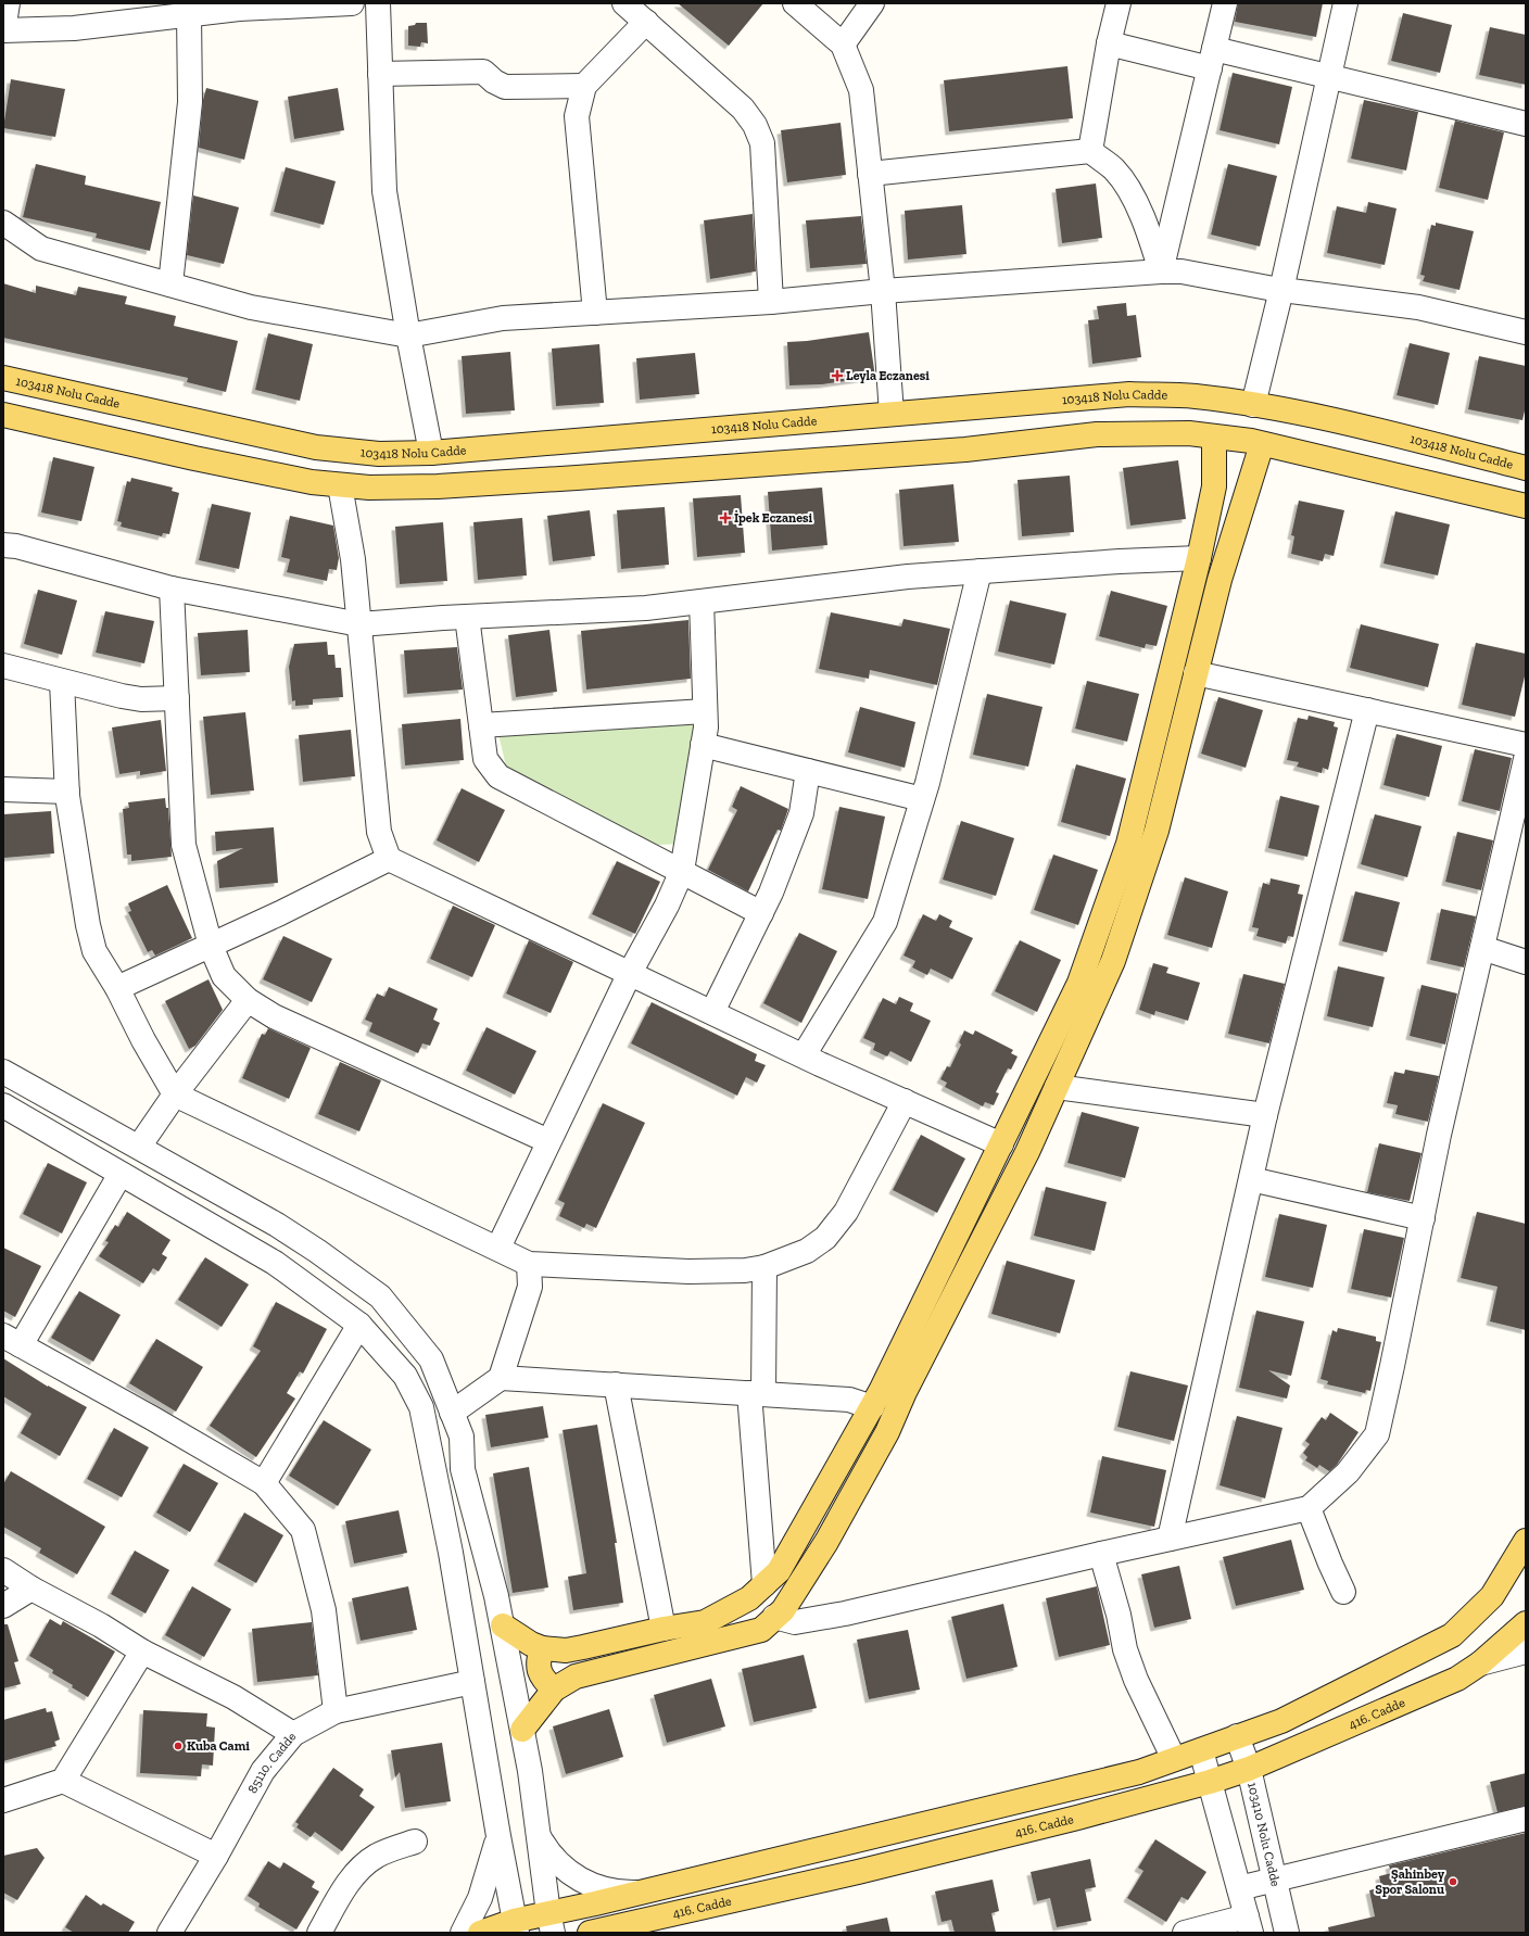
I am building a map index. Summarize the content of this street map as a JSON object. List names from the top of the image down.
{
  "streets": {
    "main road": ["103418 Nolu Cadde", "416. Cadde"],
    "street": ["85110. Cadde", "103410 Nolu Cadde"]
  },
  "crossings": [
    ["416. Cadde", "103410 Nolu Cadde"]
  ],
  "places": {
    "health": ["Leyla Eczanesi", "İpek Eczanesi"],
    "other": ["Kuba Cami", "Şahinbey Spor Salonu"]
  }
}
